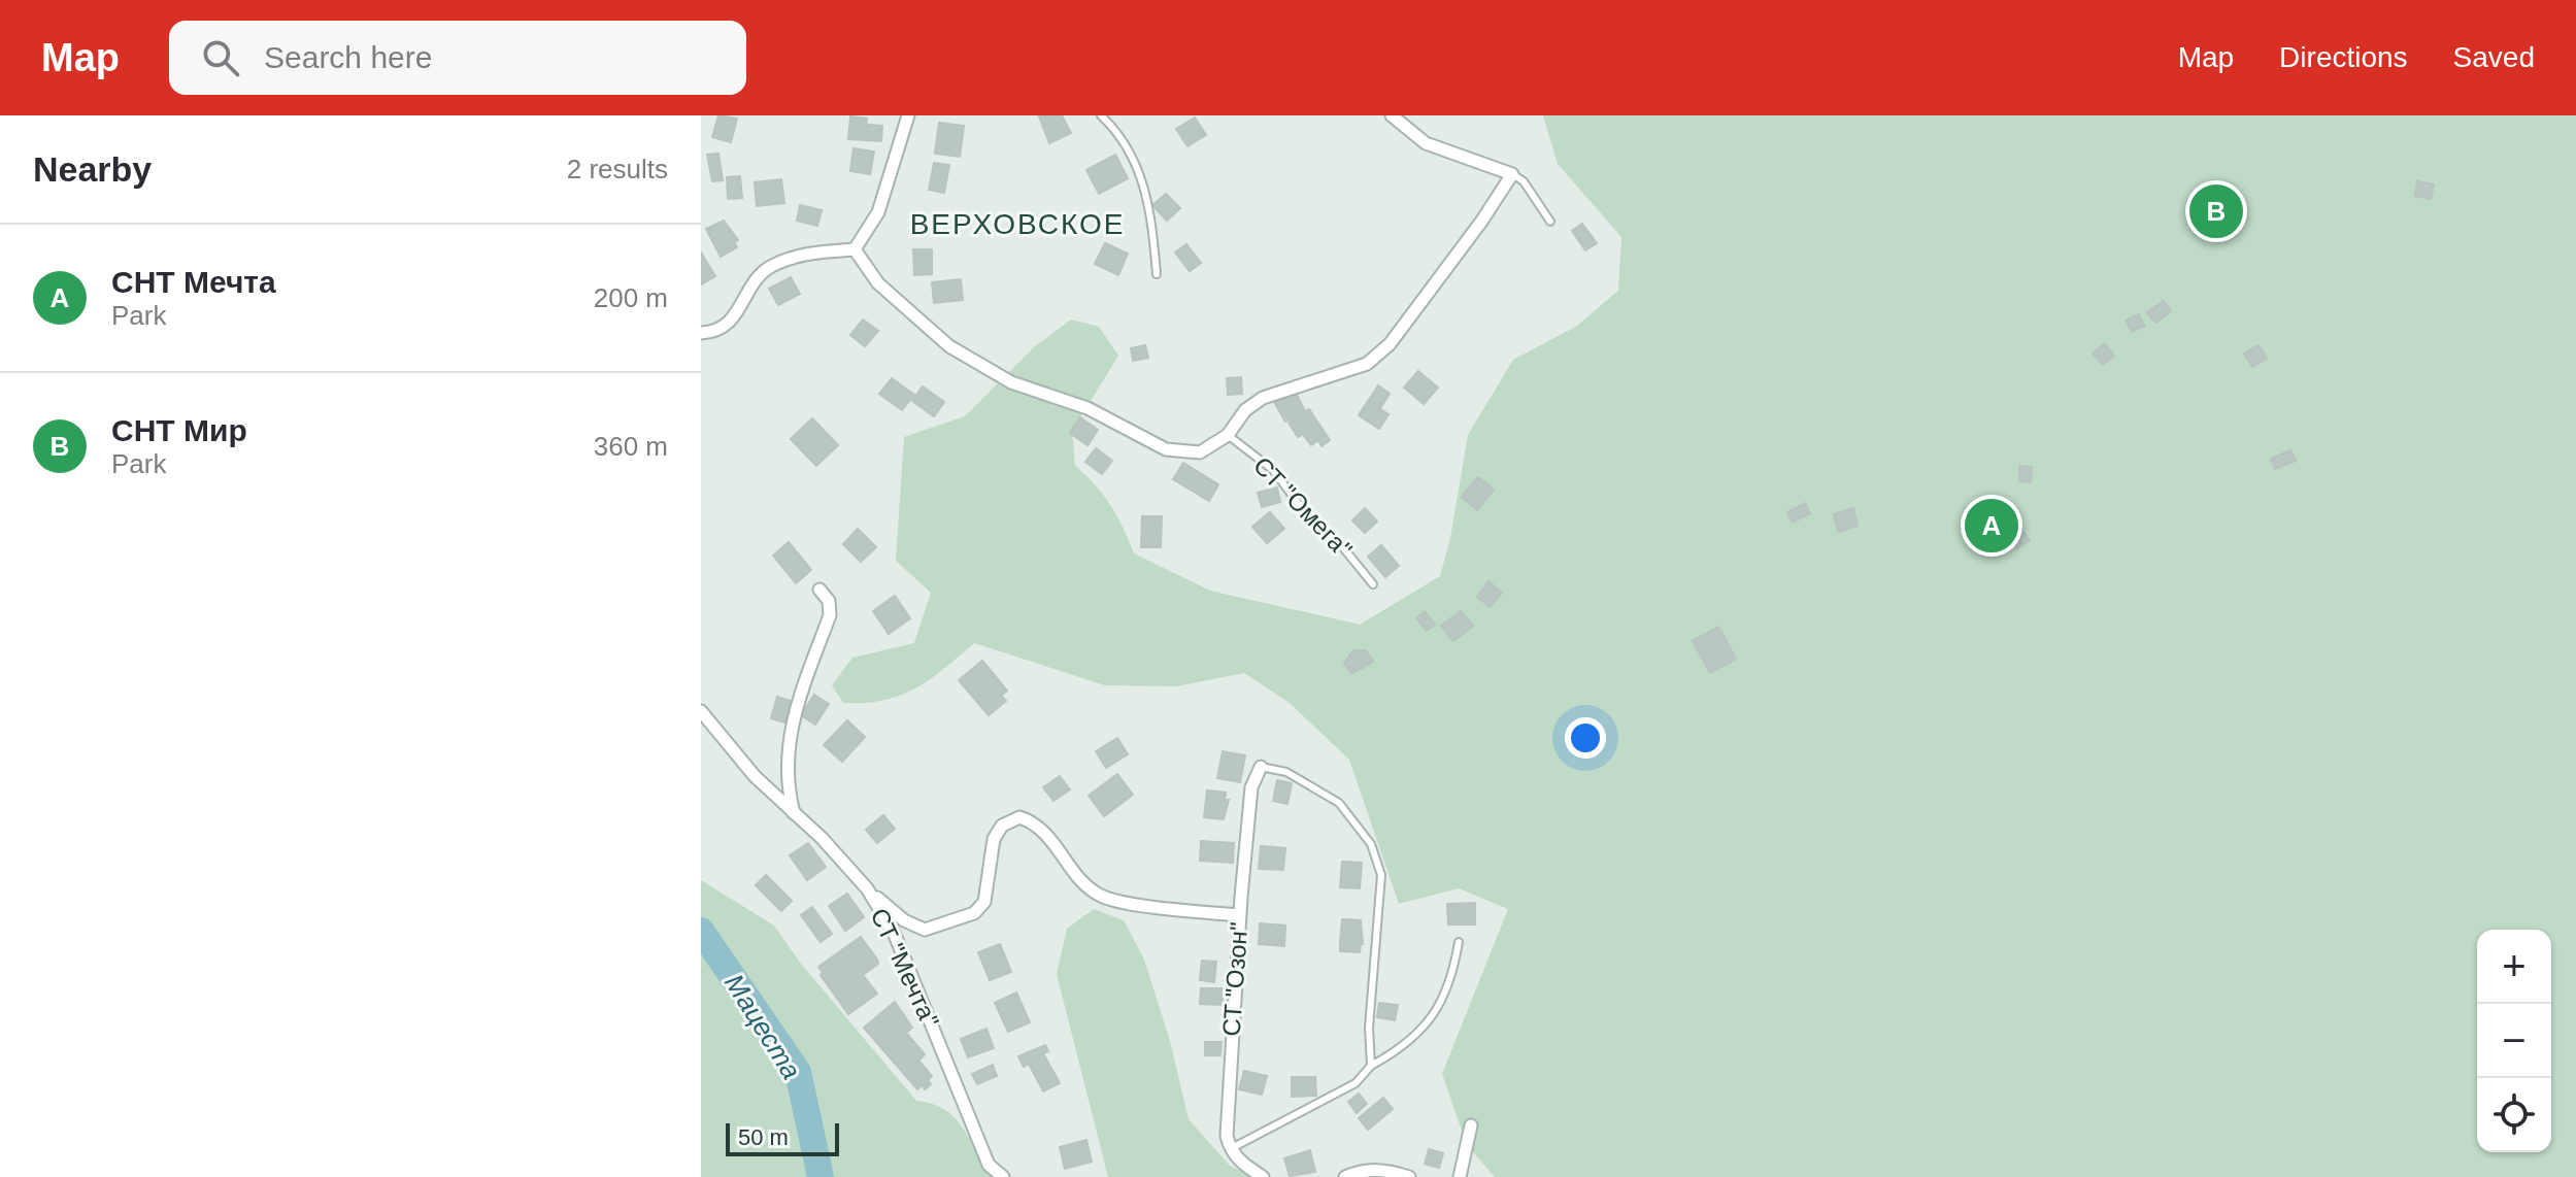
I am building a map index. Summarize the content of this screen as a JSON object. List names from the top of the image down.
{
  "streets": {
    "street": ["СТ \"Мечта\"", "СТ \"Озон\""],
    "lane": ["СТ \"Омега\""]
  },
  "districts": ["ВЕРХОВСКОЕ"],
  "water": ["Мацеста"],
  "scale_bar": "50 m",
  "page": {
    "header": "Map",
    "search": "Search here",
    "nav": ["Map", "Directions", "Saved"],
    "heading": ["Nearby", "2 results"],
    "pins": ["B", "A"],
    "list": [
      {
        "mark": "A",
        "name": "СНТ Мечта",
        "note": "Park",
        "value": "200 m"
      },
      {
        "mark": "B",
        "name": "СНТ Мир",
        "note": "Park",
        "value": "360 m"
      }
    ],
    "map_buttons": ["+", "−"],
    "scale": "50 m"
  }
}
